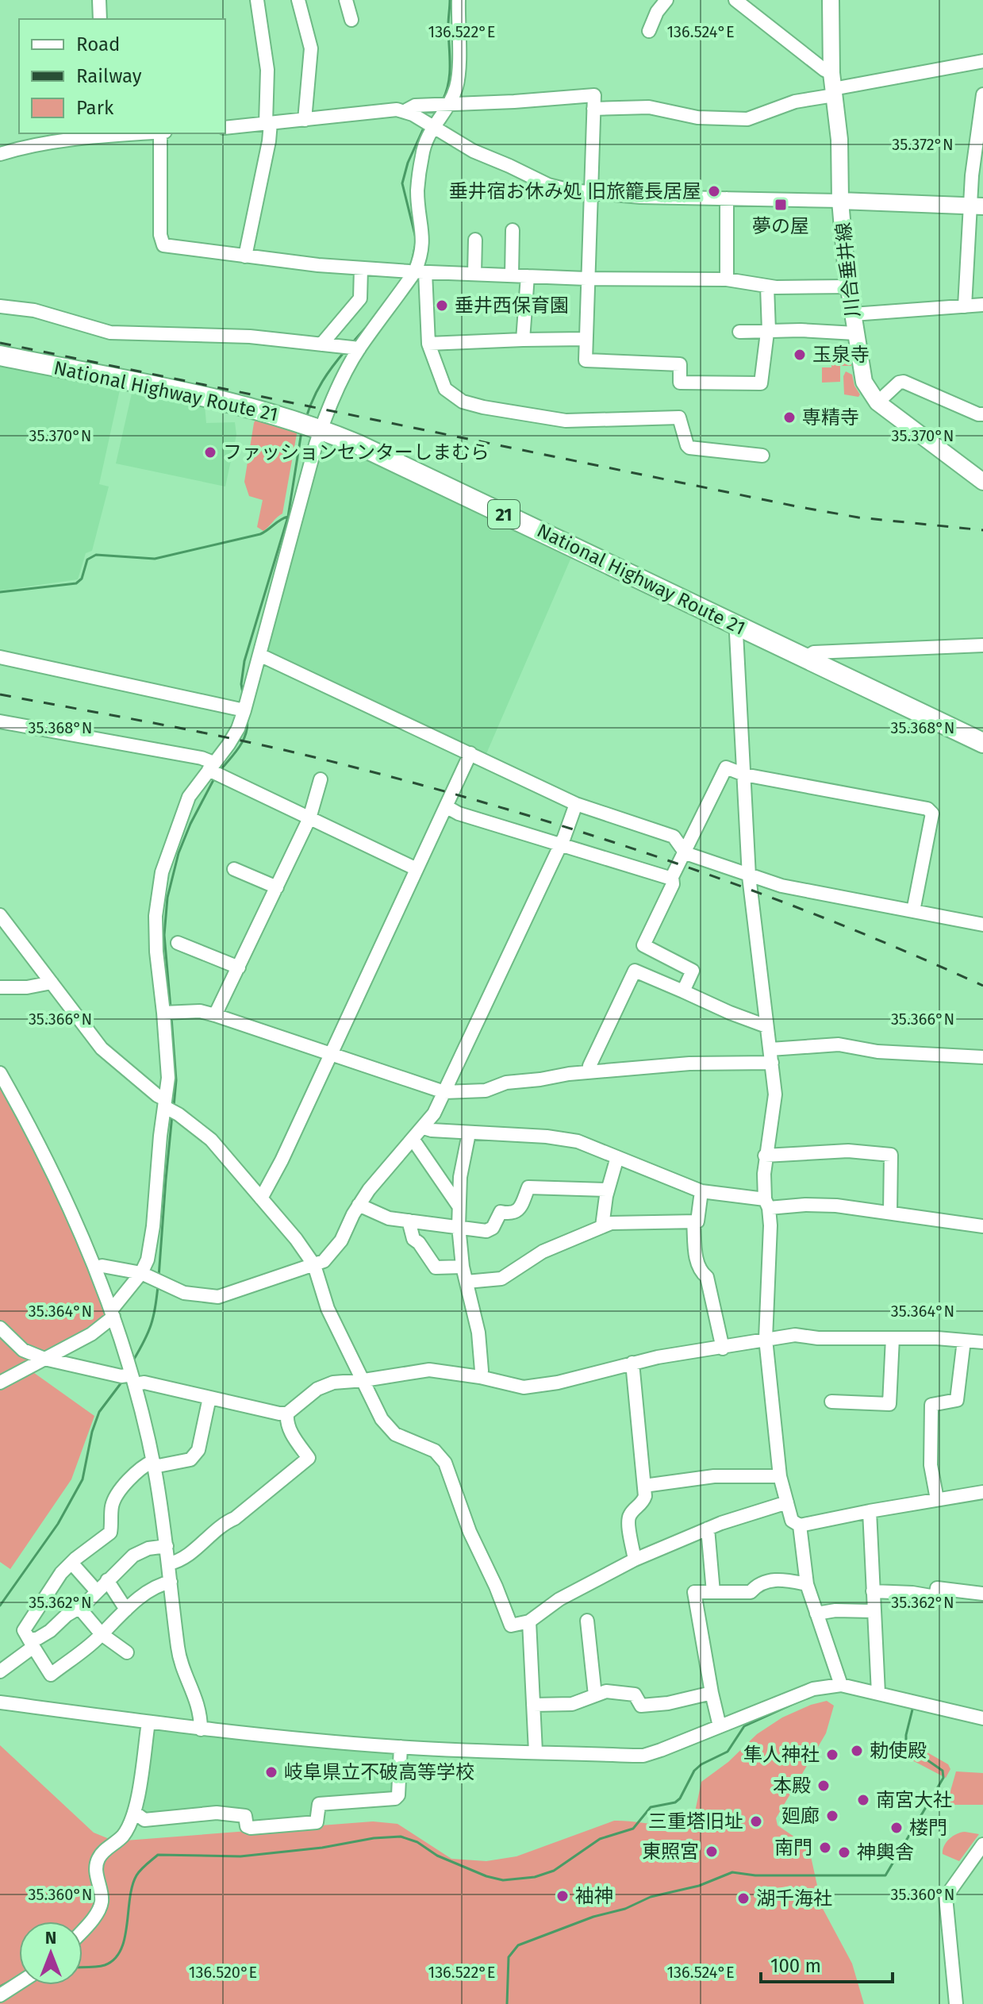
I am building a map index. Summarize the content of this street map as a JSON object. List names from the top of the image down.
{
  "streets": {
    "highway": ["National Highway Route 21", "21"],
    "main road": ["川合垂井線"]
  },
  "places": {
    "other": [
      "垂井宿お休み処 旧旅籠長居屋",
      "垂井西保育園",
      "玉泉寺",
      "専精寺",
      "ファッションセンターしまむら",
      "勅使殿",
      "隼人神社",
      "岐阜県立不破高等学校",
      "本殿",
      "南宮大社",
      "廻廊",
      "三重塔旧址",
      "楼門",
      "南門",
      "東照宮",
      "神輿舎",
      "袖神",
      "湖千海社"
    ],
    "transit": ["夢の屋"]
  },
  "legend": ["Road", "Railway", "Park"],
  "scale_bar": "100 m",
  "north": "top",
  "coordinates": [
    "136.522°E",
    "136.524°E",
    "35.372°N",
    "35.370°N",
    "35.368°N",
    "35.366°N",
    "35.364°N",
    "35.362°N",
    "35.360°N",
    "136.520°E"
  ]
}
